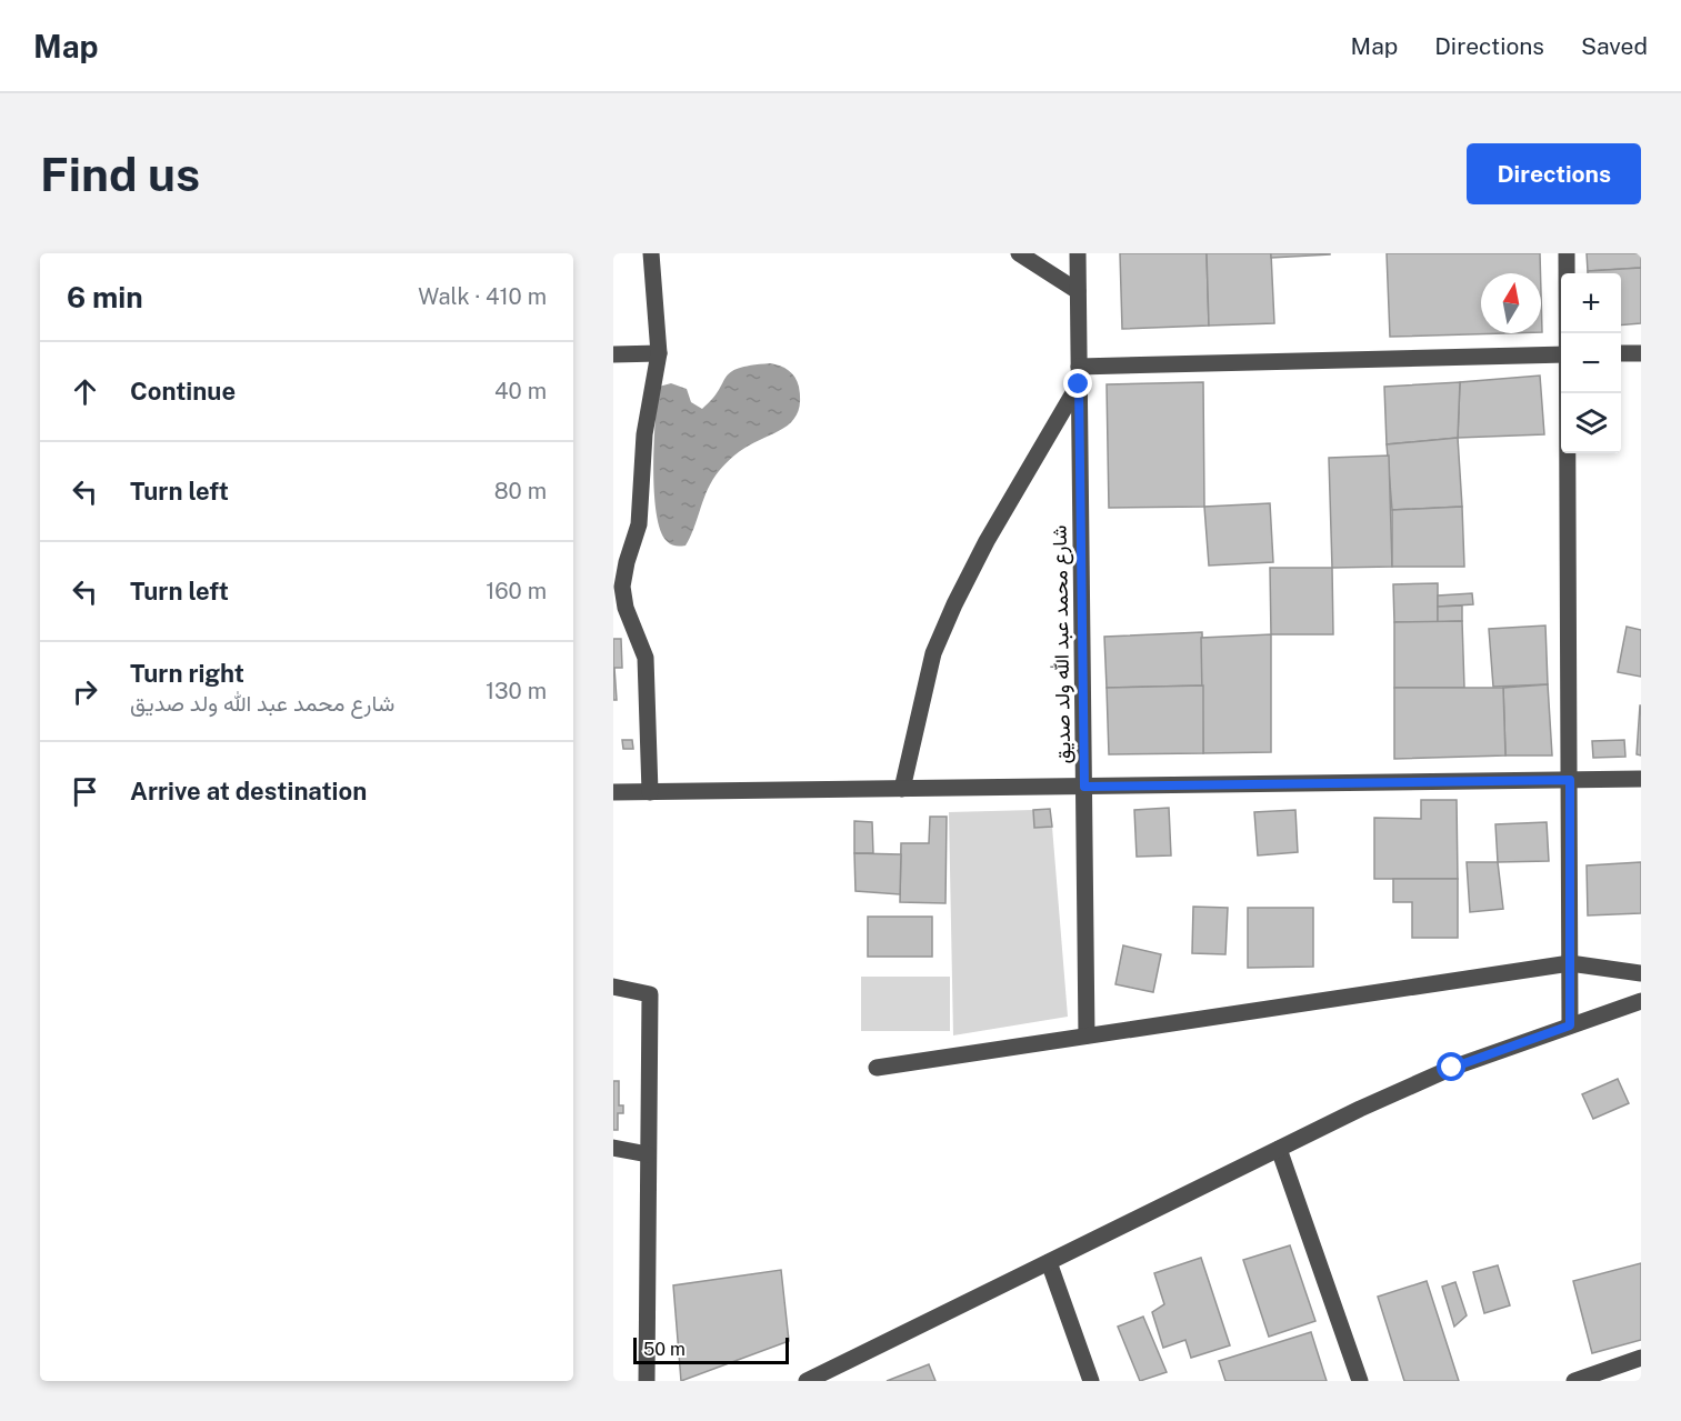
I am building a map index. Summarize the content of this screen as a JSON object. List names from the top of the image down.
{
  "streets": {
    "street": ["شارع محمد عبد الله ولد صديق"]
  },
  "scale_bar": "50 m",
  "north": "top",
  "page": {
    "header": "Map",
    "nav": ["Map", "Directions", "Saved"],
    "buttons": "Directions",
    "title": "Find us",
    "heading": ["6 min", "Walk · 410 m"],
    "map_buttons": ["+", "−"],
    "list": [
      ["Continue", "40 m"],
      ["Turn left", "80 m"],
      ["Turn left", "160 m"],
      ["Turn right", "شارع محمد عبد الله ولد صديق", "130 m"],
      "Arrive at destination"
    ],
    "scale": "50 m"
  }
}
